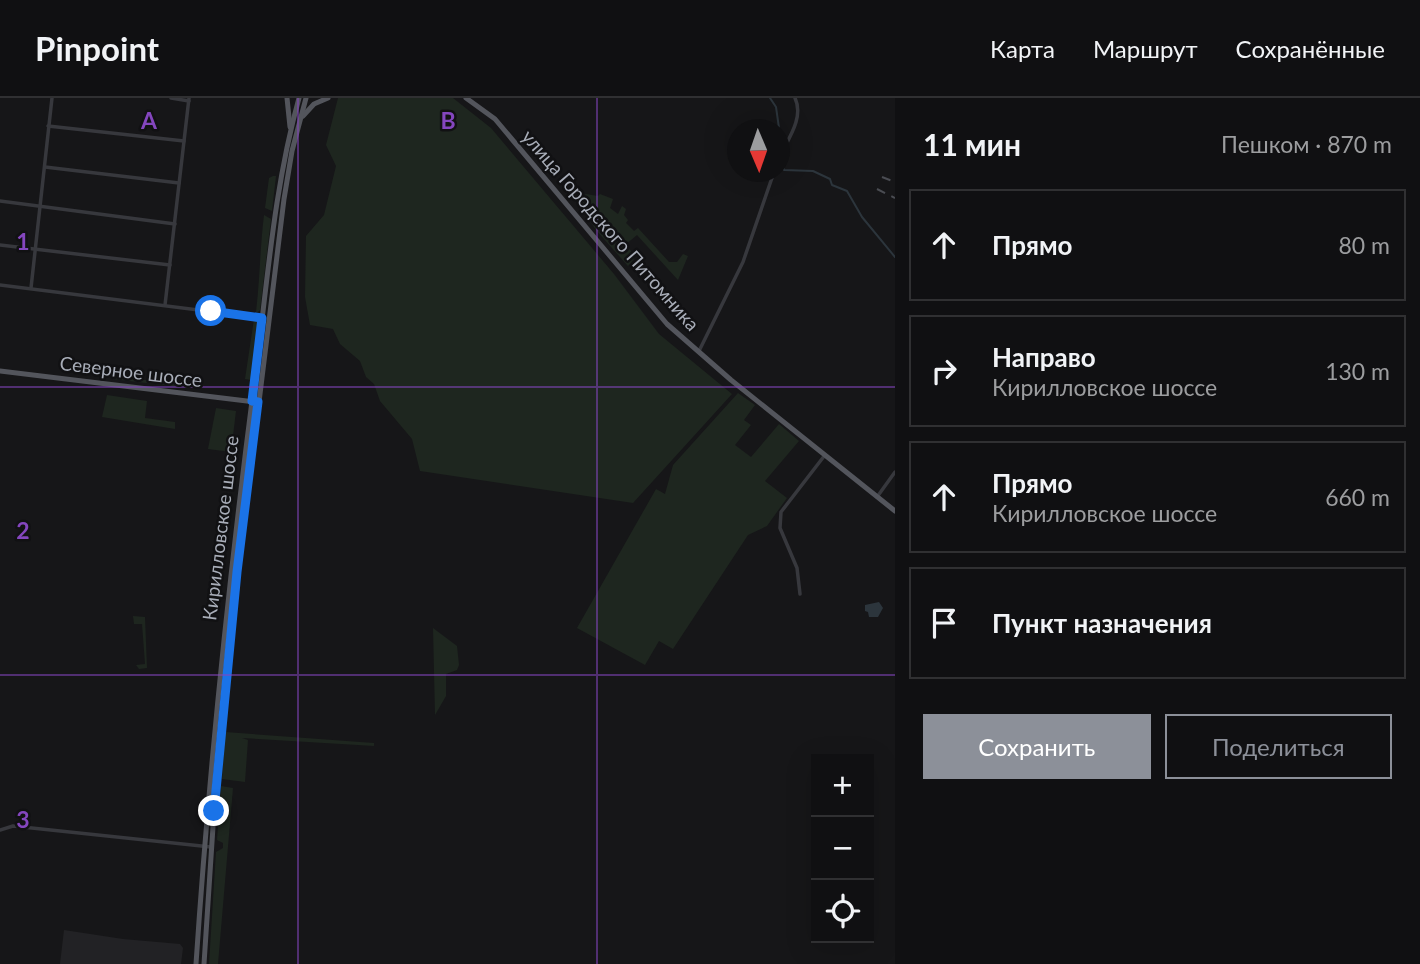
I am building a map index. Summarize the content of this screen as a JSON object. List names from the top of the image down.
{
  "streets": {
    "main road": ["улица Городского Питомника", "Северное шоссе", "Кирилловское шоссе"]
  },
  "crossings": [
    ["Северное шоссе", "Кирилловское шоссе"]
  ],
  "north": "bottom",
  "page": {
    "header": "Pinpoint",
    "nav": ["Карта", "Маршрут", "Сохранённые"],
    "heading": ["11 мин", "Пешком · 870 m"],
    "list": [
      ["Прямо", "80 m"],
      ["Направо", "Кирилловское шоссе", "130 m"],
      ["Прямо", "Кирилловское шоссе", "660 m"],
      "Пункт назначения"
    ],
    "buttons": ["Сохранить", "Поделиться"],
    "map_buttons": ["+", "−"]
  },
  "grid": {
    "columns": ["A", "B"],
    "rows": ["1", "2", "3"]
  }
}
